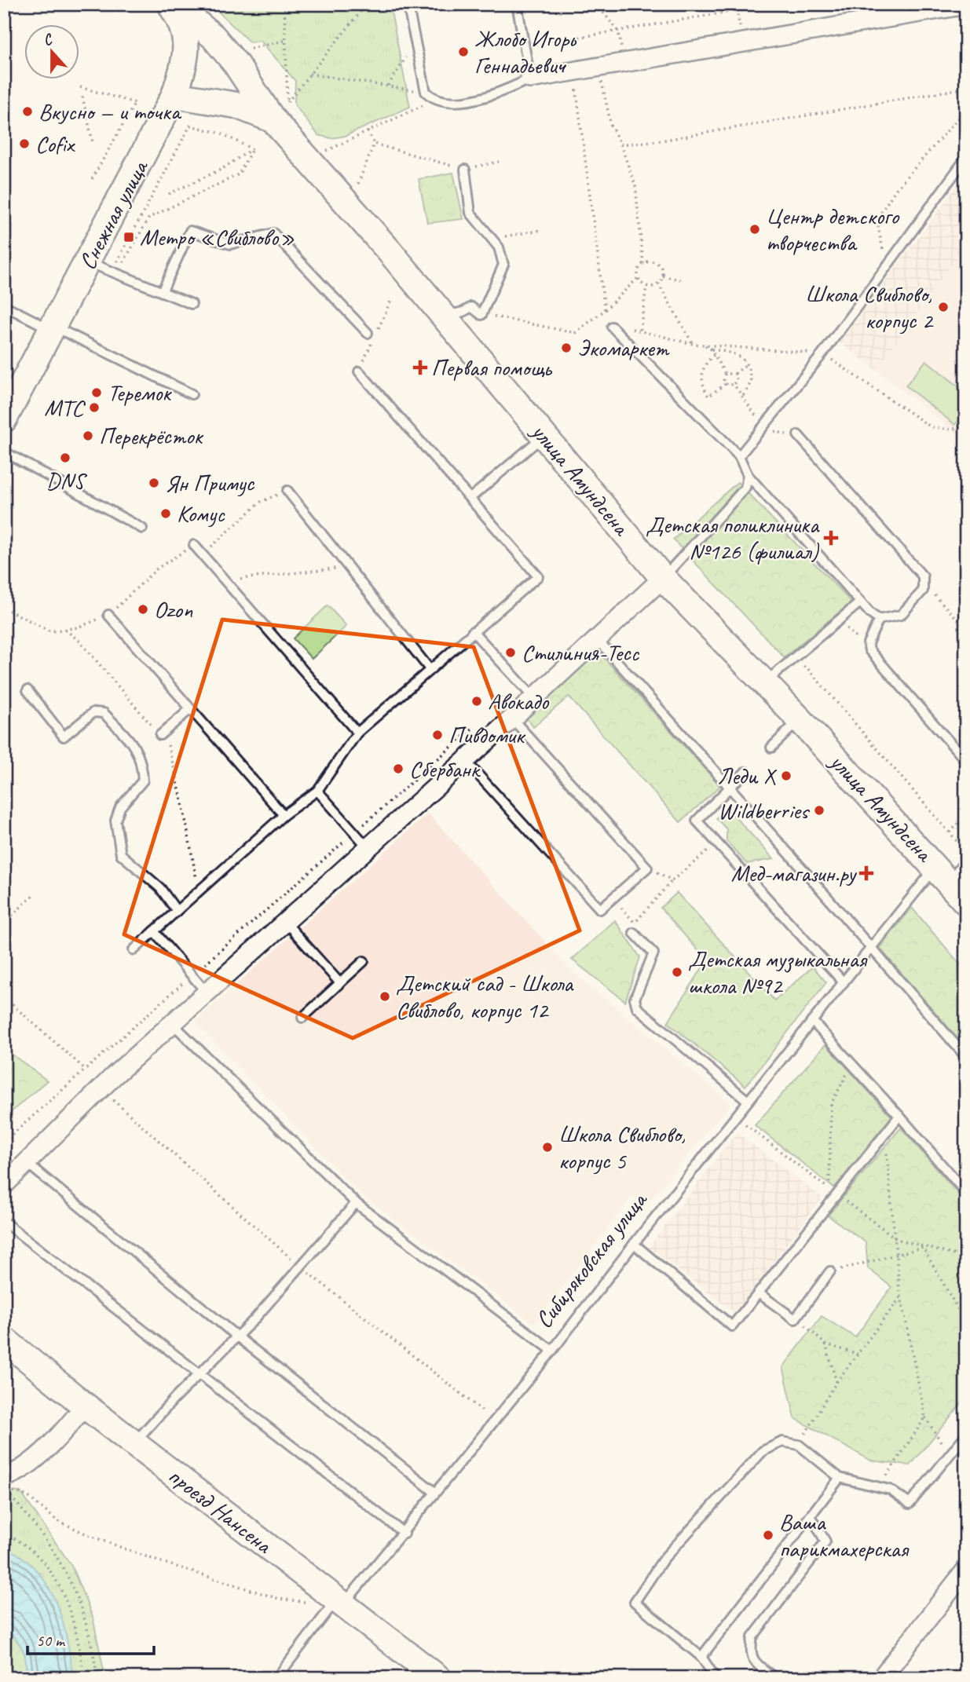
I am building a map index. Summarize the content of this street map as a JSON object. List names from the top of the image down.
{
  "streets": {
    "street": ["Снежная улица", "улица Амундсена", "проезд Нансена"],
    "lane": ["Сибиряковская улица"]
  },
  "crossings": [
    ["Снежная улица", "улица Амундсена"],
    ["улица Амундсена", "Сибиряковская улица"],
    ["Сибиряковская улица", "проезд Нансена"]
  ],
  "places": {
    "other": [
      "Жлобо Игорь Геннадьевич",
      "Вкусно — и точка",
      "Cofix",
      "Центр детского творчества",
      "Школа Свиблово, корпус 2",
      "Экомаркет",
      "Теремок",
      "МТС",
      "Перекрёсток",
      "DNS",
      "Ян Примус",
      "Комус",
      "Ozon",
      "Стилиния-Тесс",
      "Авокадо",
      "Пивдомик",
      "Сбербанк",
      "Леди Х",
      "Wildberries",
      "Детская музыкальная школа №92",
      "Детский сад - Школа Свиблово, корпус 12",
      "Школа Свиблово, корпус 5",
      "Ваша парикмахерская"
    ],
    "transit": ["Метро «Свиблово»"],
    "health": ["Первая помощь", "Детская поликлиника №126 (филиал)", "Мед-магазин.ру"]
  },
  "scale_bar": "50 m",
  "north": "top"
}
